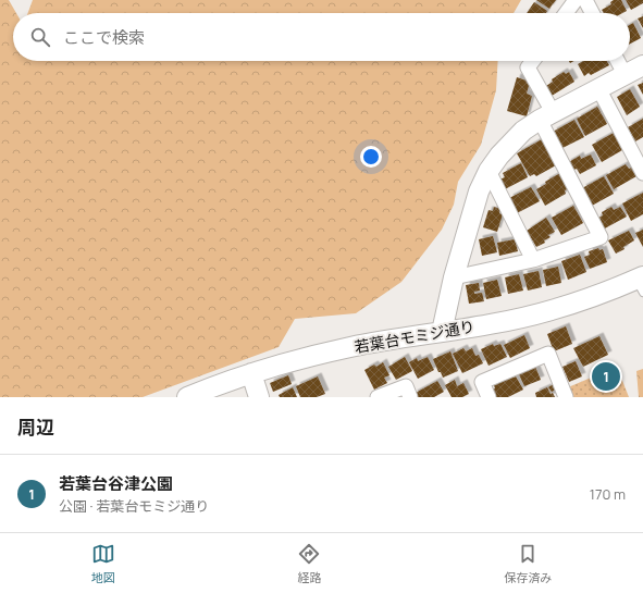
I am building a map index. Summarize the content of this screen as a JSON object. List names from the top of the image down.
{
  "streets": {
    "street": ["若葉台モミジ通り"]
  },
  "page": {
    "search": "ここで検索",
    "pins": "1",
    "heading": "周辺",
    "list": [
      {
        "mark": "1",
        "name": "若葉台谷津公園",
        "note": "公園 · 若葉台モミジ通り",
        "value": "170 m"
      }
    ],
    "nav": ["地図", "経路", "保存済み"]
  }
}
